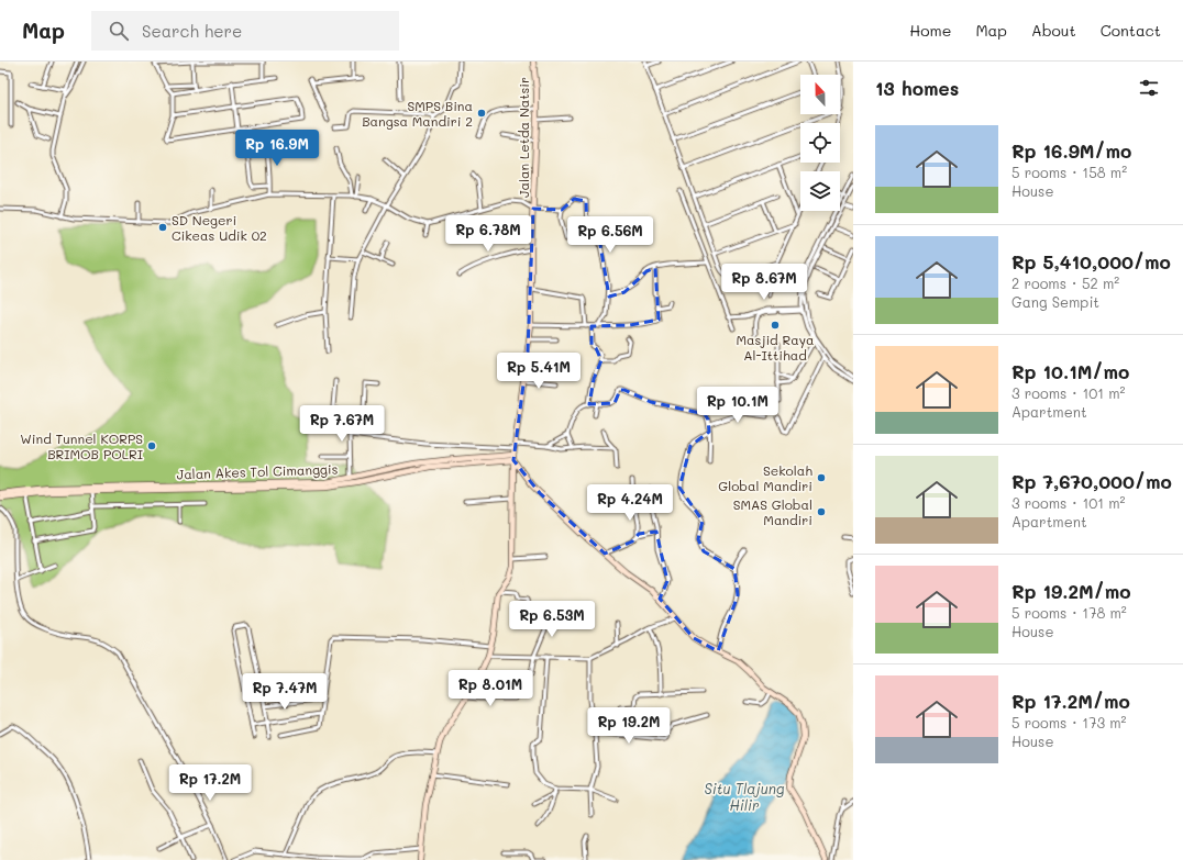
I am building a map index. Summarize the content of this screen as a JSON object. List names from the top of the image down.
{
  "streets": {
    "main road": ["Jalan Letda Natsir", "Jalan Akes Tol Cimanggis"]
  },
  "crossings": [
    ["Jalan Letda Natsir", "Jalan Akes Tol Cimanggis"]
  ],
  "water": ["Situ Tlajung Hilir"],
  "places": [
    "SMPS Bina Bangsa Mandiri 2",
    "SD Negeri Cikeas Udik 02",
    "Masjid Raya Al-Ittihad",
    "Wind Tunnel KORPS BRIMOB POLRI",
    "Sekolah Global Mandiri",
    "SMAS Global Mandiri"
  ],
  "north": "top",
  "page": {
    "header": "Map",
    "search": "Search here",
    "nav": [
      "Home",
      "Map",
      "About",
      "Contact"
    ],
    "heading": "13 homes",
    "list": [
      {
        "name": "Rp 16.9M/mo",
        "note": "5 rooms · 158 m² · House"
      },
      {
        "name": "Rp 5,410,000/mo",
        "note": "2 rooms · 52 m² · Gang Sempit"
      },
      {
        "name": "Rp 10.1M/mo",
        "note": "3 rooms · 101 m² · Apartment"
      },
      {
        "name": "Rp 7,670,000/mo",
        "note": "3 rooms · 101 m² · Apartment"
      },
      {
        "name": "Rp 19.2M/mo",
        "note": "5 rooms · 178 m² · House"
      },
      {
        "name": "Rp 17.2M/mo",
        "note": "5 rooms · 173 m² · House"
      }
    ],
    "price": [
      "Rp 16.9M",
      "Rp 6.78M",
      "Rp 6.56M",
      "Rp 8.67M",
      "Rp 5.41M",
      "Rp 10.1M",
      "Rp 7.67M",
      "Rp 4.24M",
      "Rp 6.53M",
      "Rp 8.01M",
      "Rp 7.47M",
      "Rp 19.2M",
      "Rp 17.2M"
    ]
  }
}
